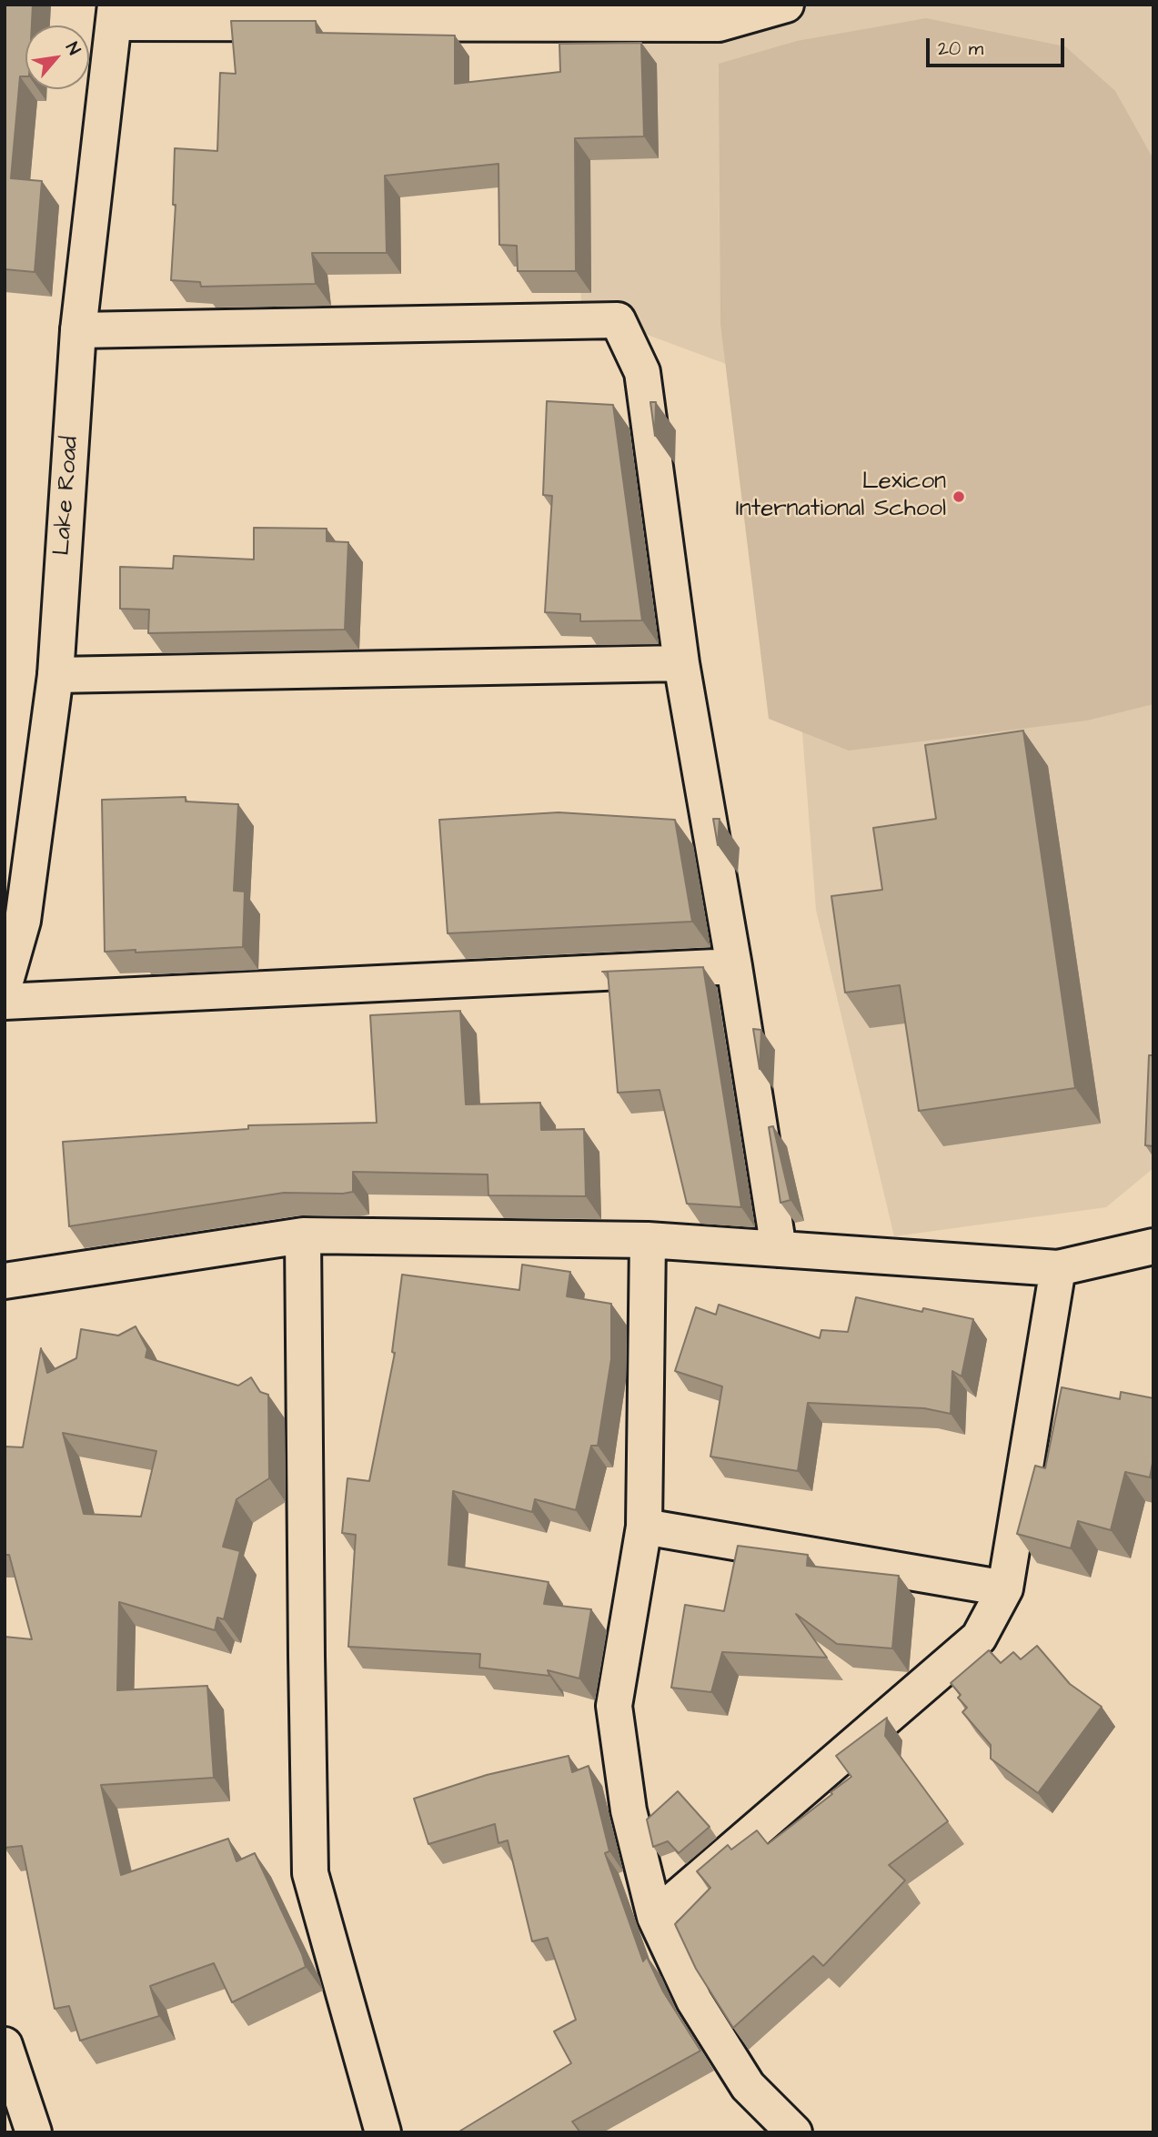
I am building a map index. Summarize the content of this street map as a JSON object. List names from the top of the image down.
{
  "streets": {
    "street": ["Lake Road"]
  },
  "places": ["Lexicon International School"],
  "scale_bar": "20 m",
  "north": "top right"
}
